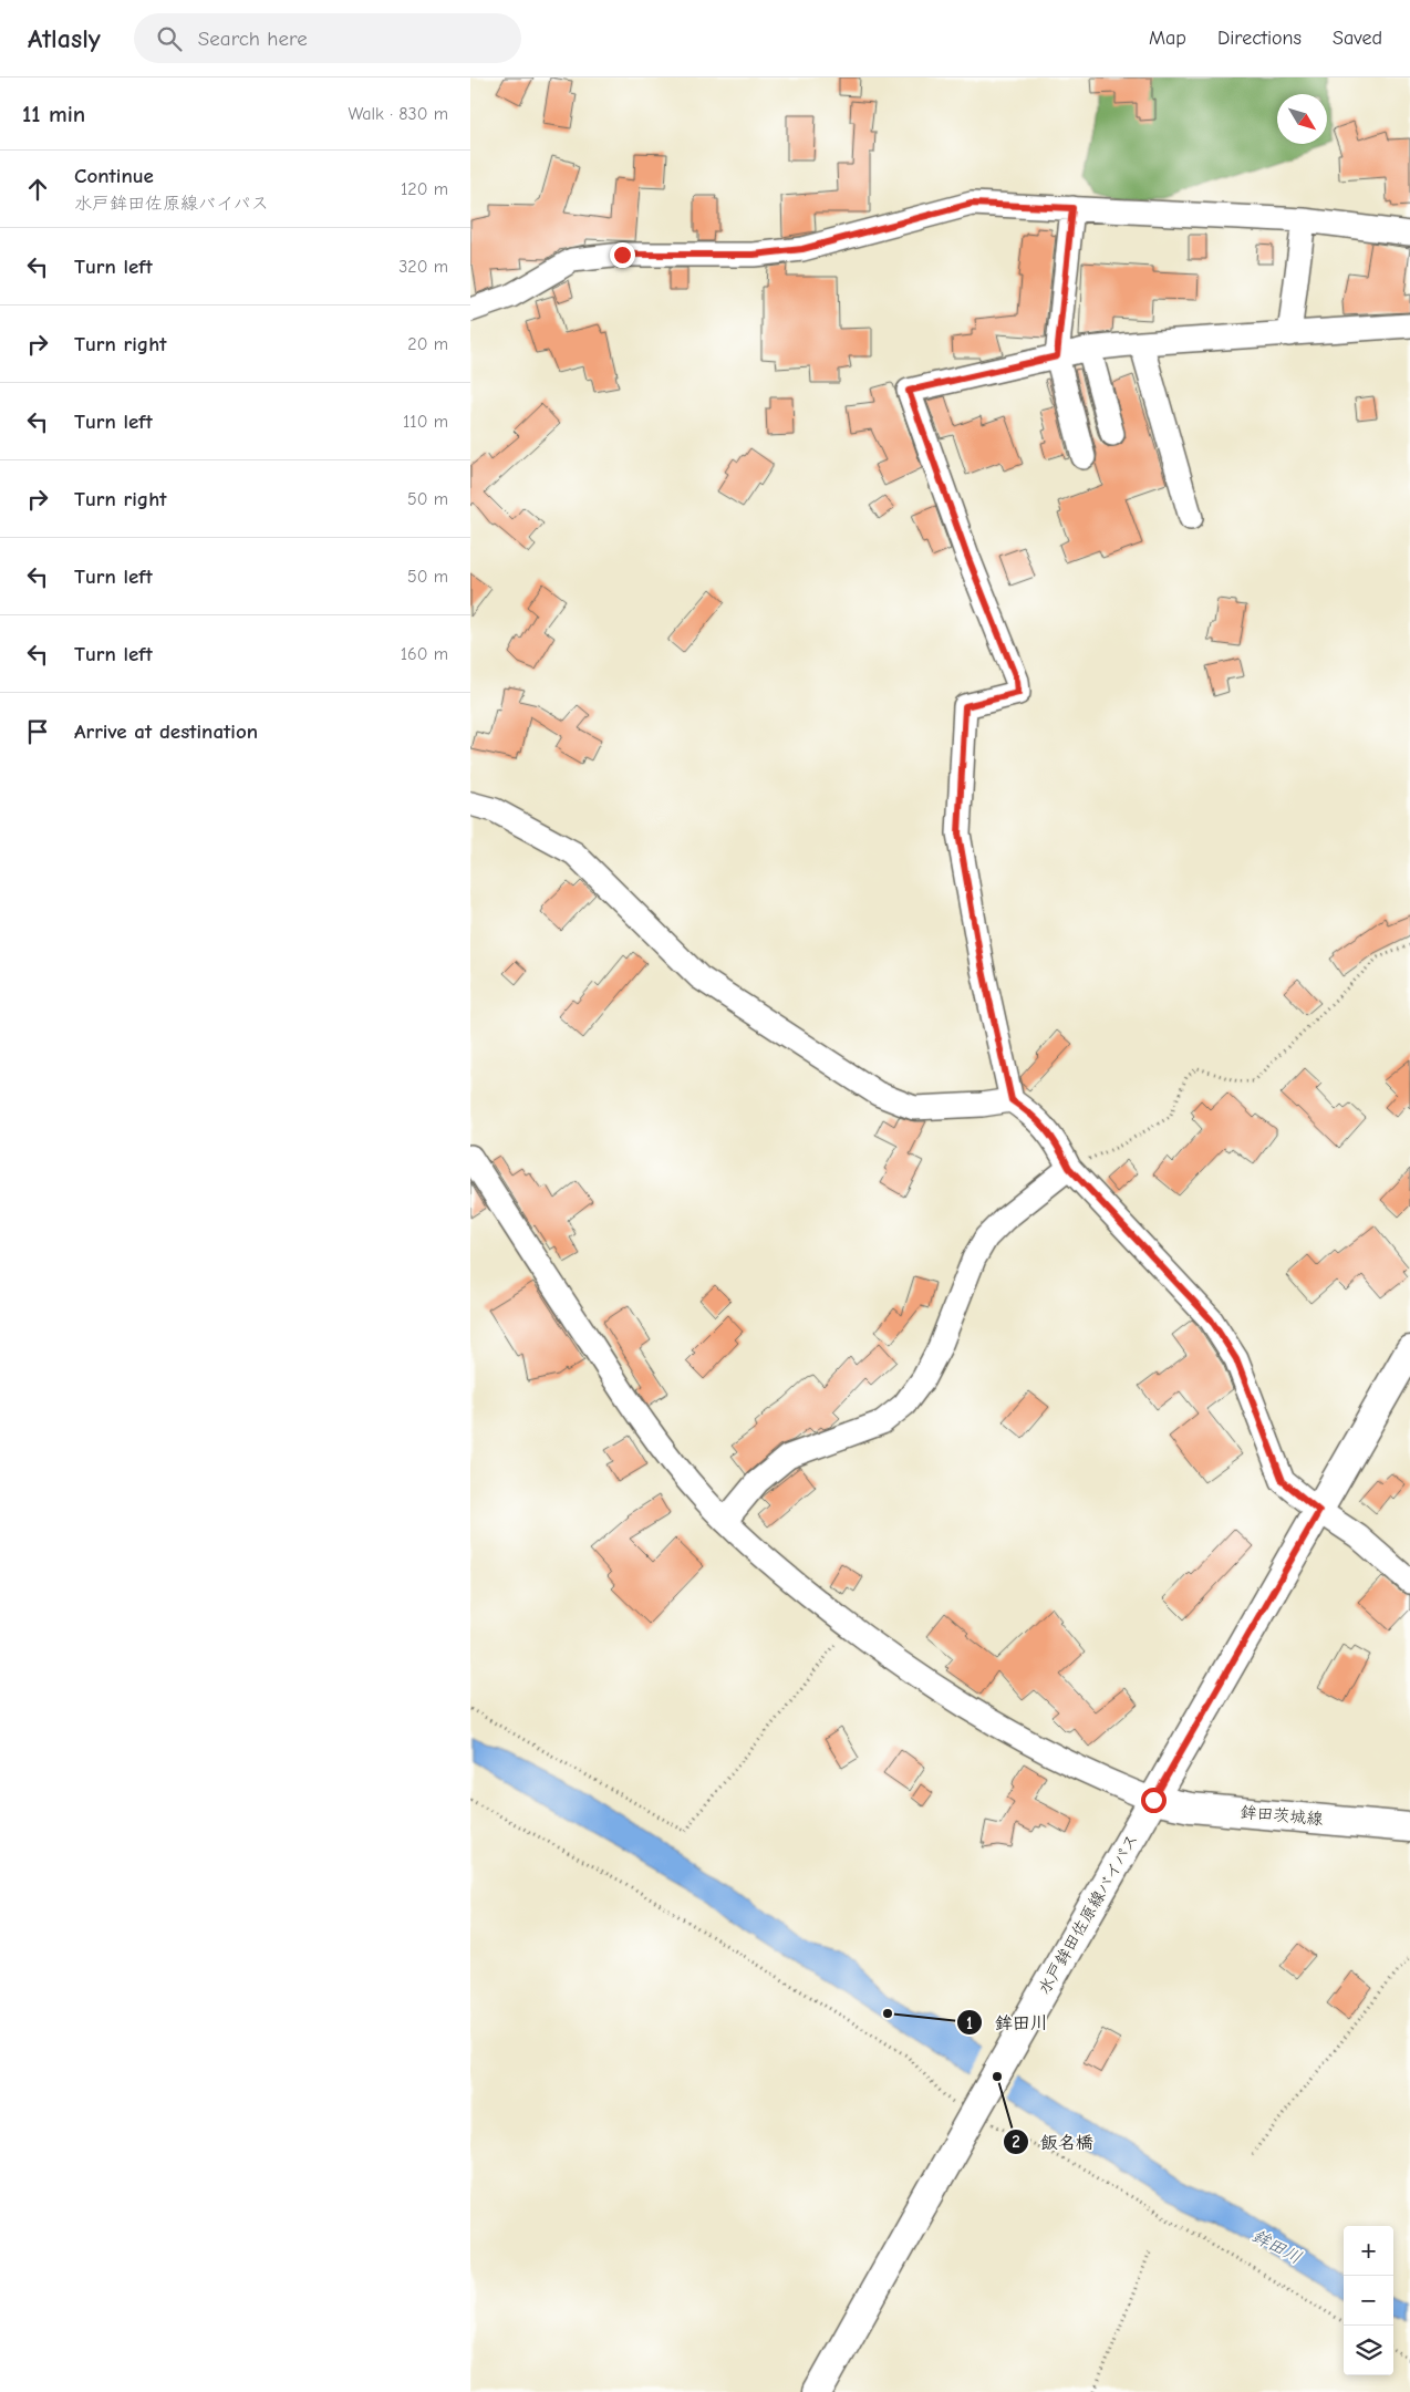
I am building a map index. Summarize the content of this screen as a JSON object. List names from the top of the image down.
{
  "streets": {
    "main road": ["鉾田茨城線", "水戸鉾田佐原線バイパス"]
  },
  "crossings": [
    ["鉾田茨城線", "水戸鉾田佐原線バイパス"]
  ],
  "water": ["鉾田川"],
  "places": ["鉾田川", "飯名橋"],
  "north": "bottom right",
  "page": {
    "header": "Atlasly",
    "search": "Search here",
    "nav": ["Map", "Directions", "Saved"],
    "heading": ["11 min", "Walk · 830 m"],
    "list": [
      ["Continue", "水戸鉾田佐原線バイパス", "120 m"],
      ["Turn left", "320 m"],
      ["Turn right", "20 m"],
      ["Turn left", "110 m"],
      ["Turn right", "50 m"],
      ["Turn left", "50 m"],
      ["Turn left", "160 m"],
      "Arrive at destination"
    ],
    "map_buttons": ["+", "−"]
  }
}
